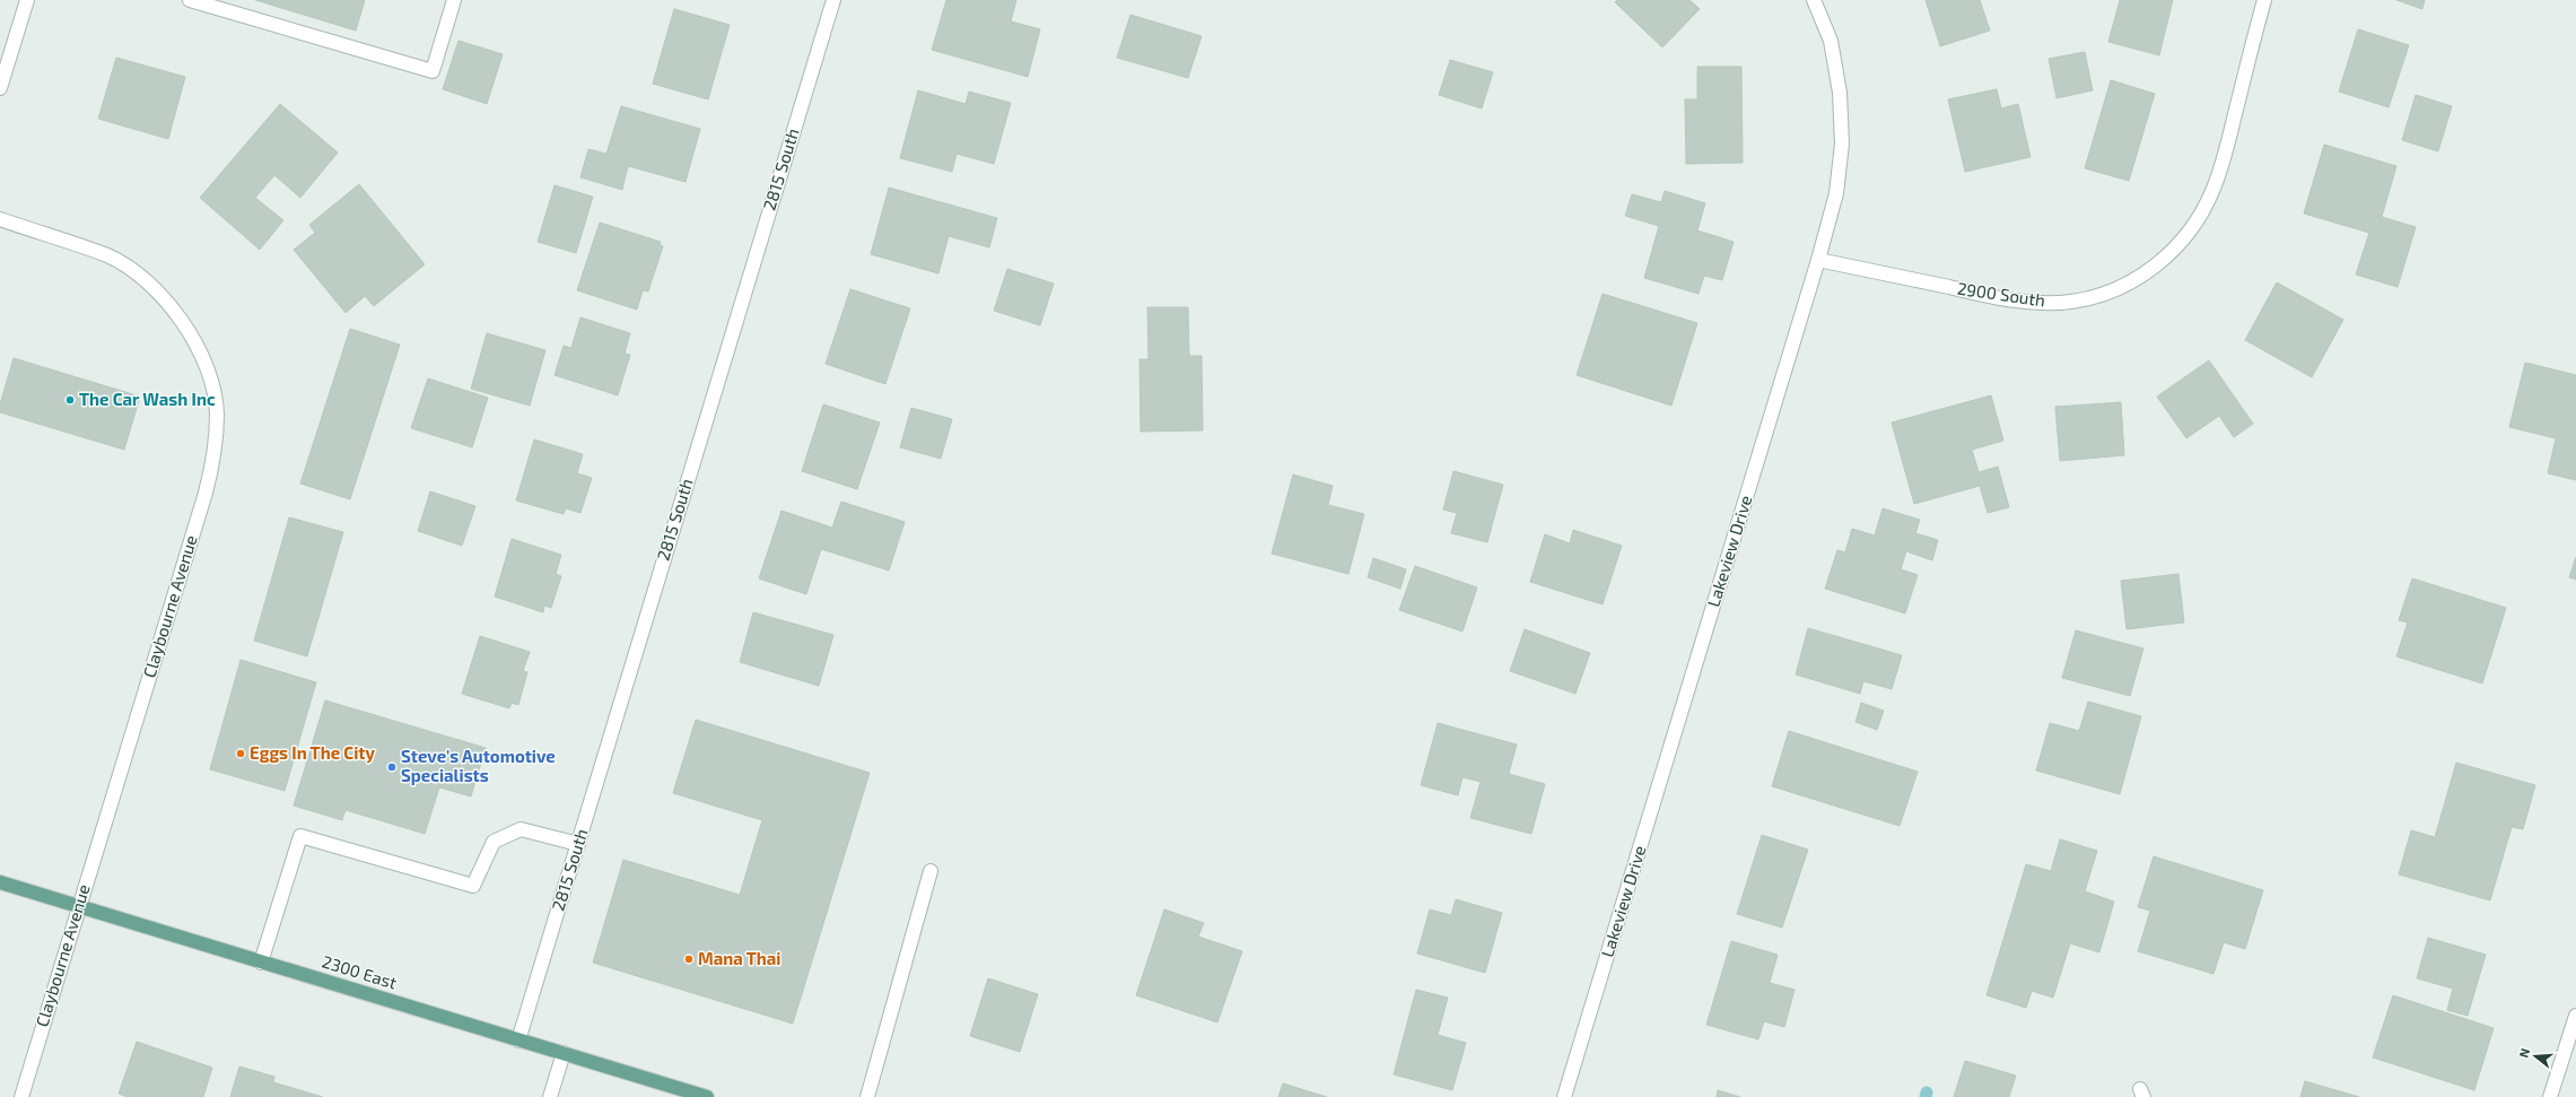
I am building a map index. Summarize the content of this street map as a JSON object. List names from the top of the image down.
{
  "streets": {
    "main road": ["2300 East"],
    "street": [
      "2815 South",
      "2900 South",
      "Lakeview Drive",
      "Claybourne Avenue"
    ]
  },
  "crossings": [
    ["2815 South", "2300 East"],
    ["2900 South", "Lakeview Drive"],
    ["Claybourne Avenue", "2300 East"]
  ],
  "places": [
    "The Car Wash Inc",
    "Eggs In The City",
    "Steve's Automotive Specialists",
    "Mana Thai"
  ],
  "north": "left"
}
